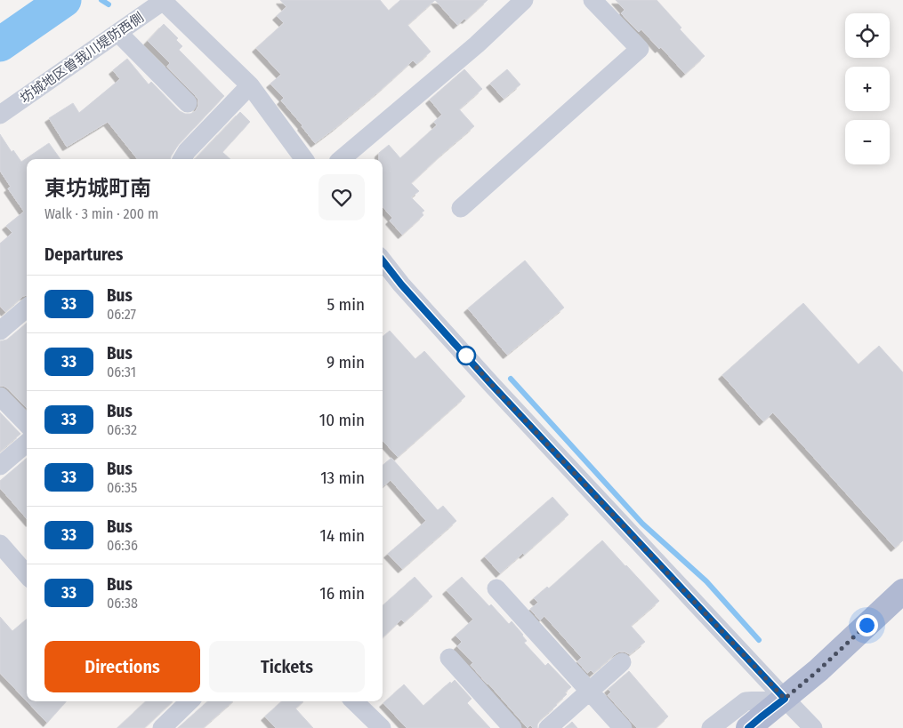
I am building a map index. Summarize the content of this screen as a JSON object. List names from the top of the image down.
{
  "streets": {
    "street": ["坊城地区曽我川堤防西側"]
  },
  "lines": ["bus line 33"],
  "page": {
    "map_buttons": ["+", "−"],
    "heading": [
      ["東坊城町南", "Walk · 3 min · 200 m"],
      "Departures"
    ],
    "list": [
      {
        "mark": "33",
        "name": "Bus",
        "note": "06:27",
        "value": "5 min"
      },
      {
        "mark": "33",
        "name": "Bus",
        "note": "06:31",
        "value": "9 min"
      },
      {
        "mark": "33",
        "name": "Bus",
        "note": "06:32",
        "value": "10 min"
      },
      {
        "mark": "33",
        "name": "Bus",
        "note": "06:35",
        "value": "13 min"
      },
      {
        "mark": "33",
        "name": "Bus",
        "note": "06:36",
        "value": "14 min"
      },
      {
        "mark": "33",
        "name": "Bus",
        "note": "06:38",
        "value": "16 min"
      }
    ],
    "buttons": ["Directions", "Tickets"]
  }
}
